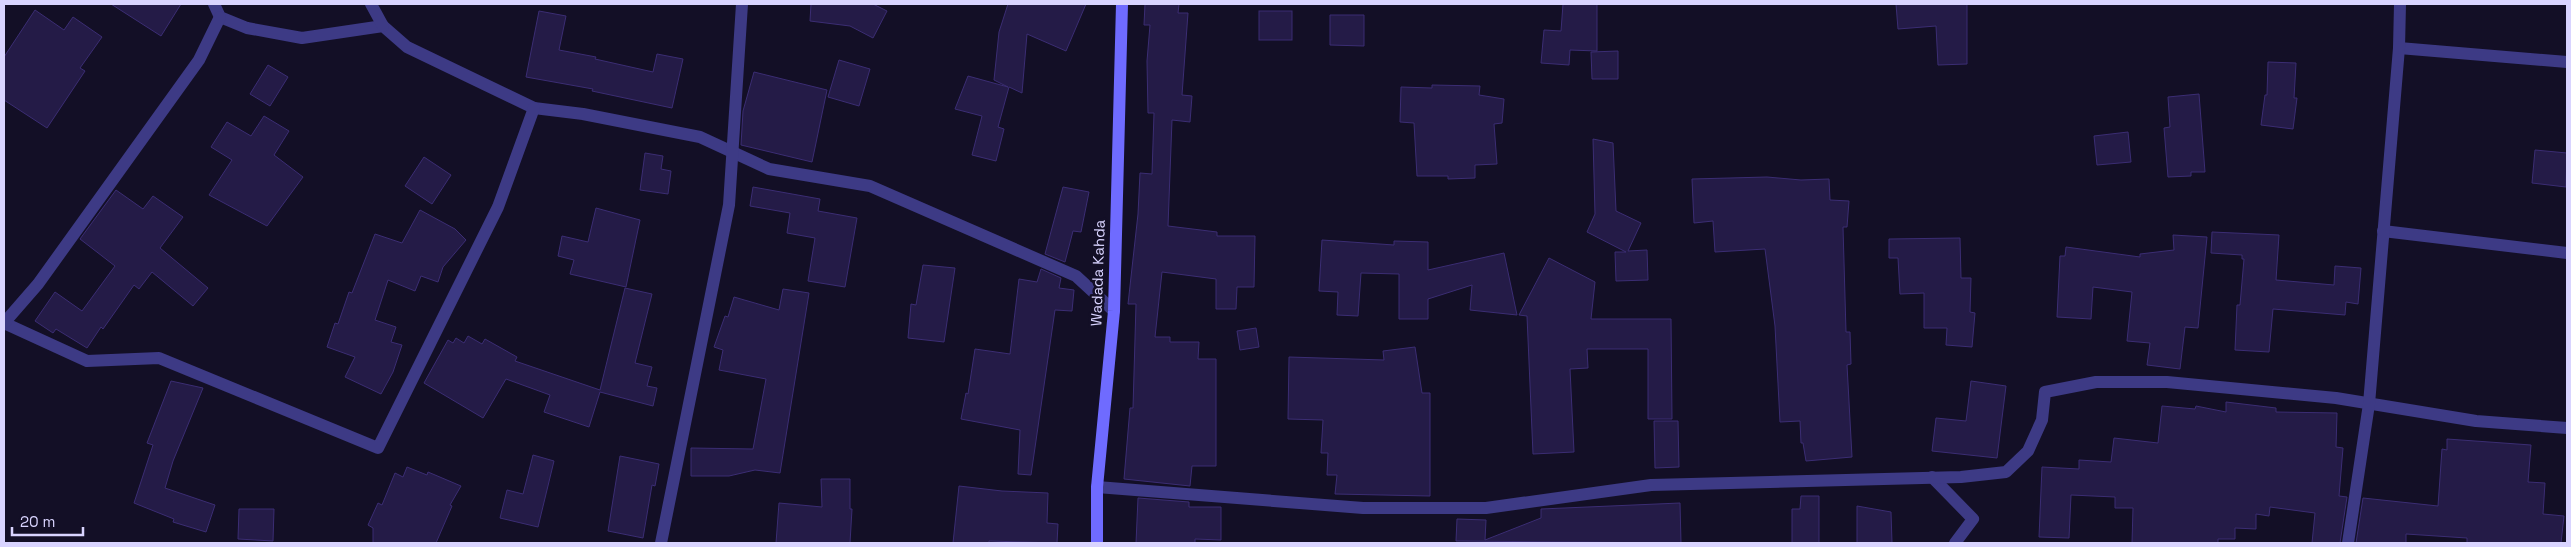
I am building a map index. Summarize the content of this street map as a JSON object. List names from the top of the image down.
{
  "streets": {
    "main road": ["Wadada Kahda"]
  },
  "scale_bar": "20 m"
}
